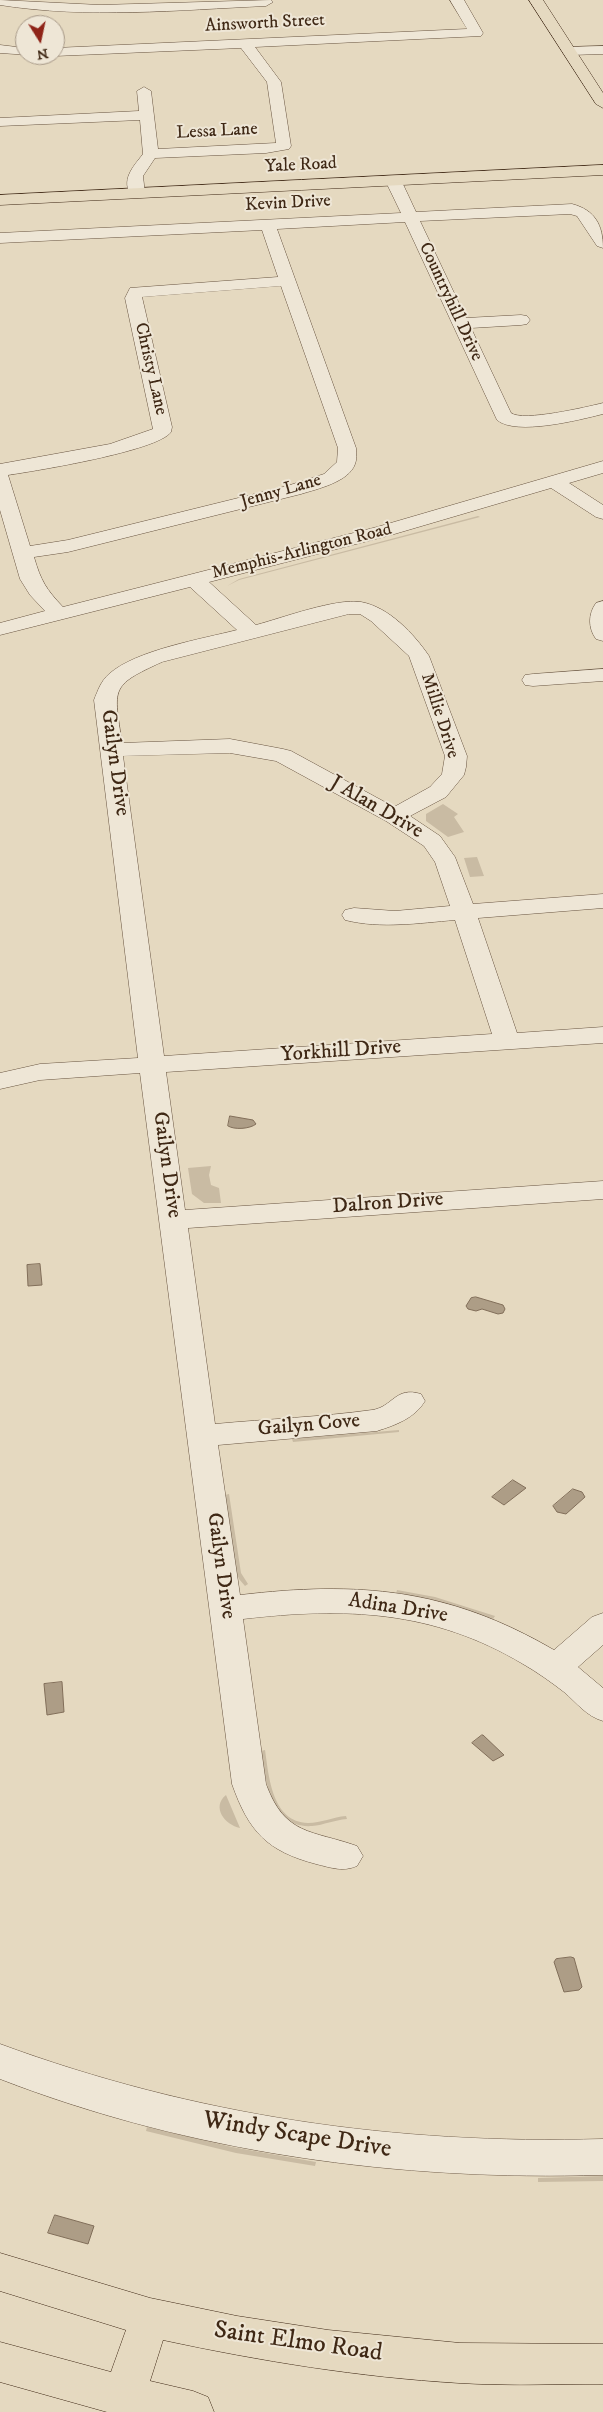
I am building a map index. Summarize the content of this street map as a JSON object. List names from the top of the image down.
{
  "streets": {
    "main road": ["Yale Road", "Saint Elmo Road"],
    "street": [
      "Ainsworth Street",
      "Lessa Lane",
      "Kevin Drive",
      "Countryhill Drive",
      "Christy Lane",
      "Jenny Lane",
      "Memphis-Arlington Road",
      "Millie Drive",
      "Gailyn Drive",
      "J Alan Drive",
      "Yorkhill Drive",
      "Dalron Drive",
      "Gailyn Cove",
      "Adina Drive",
      "Windy Scape Drive"
    ]
  },
  "crossings": [
    ["Ainsworth Street", "Lessa Lane"],
    ["Yale Road", "Countryhill Drive"],
    ["Kevin Drive", "Countryhill Drive"],
    ["Kevin Drive", "Jenny Lane"],
    ["Christy Lane", "Jenny Lane"],
    ["Millie Drive", "Gailyn Drive"],
    ["Millie Drive", "J Alan Drive"],
    ["Gailyn Drive", "J Alan Drive"],
    ["Gailyn Drive", "Yorkhill Drive"],
    ["Gailyn Drive", "Dalron Drive"],
    ["Gailyn Drive", "Gailyn Cove"],
    ["Gailyn Drive", "Adina Drive"],
    ["J Alan Drive", "Yorkhill Drive"]
  ],
  "north": "bottom"
}
